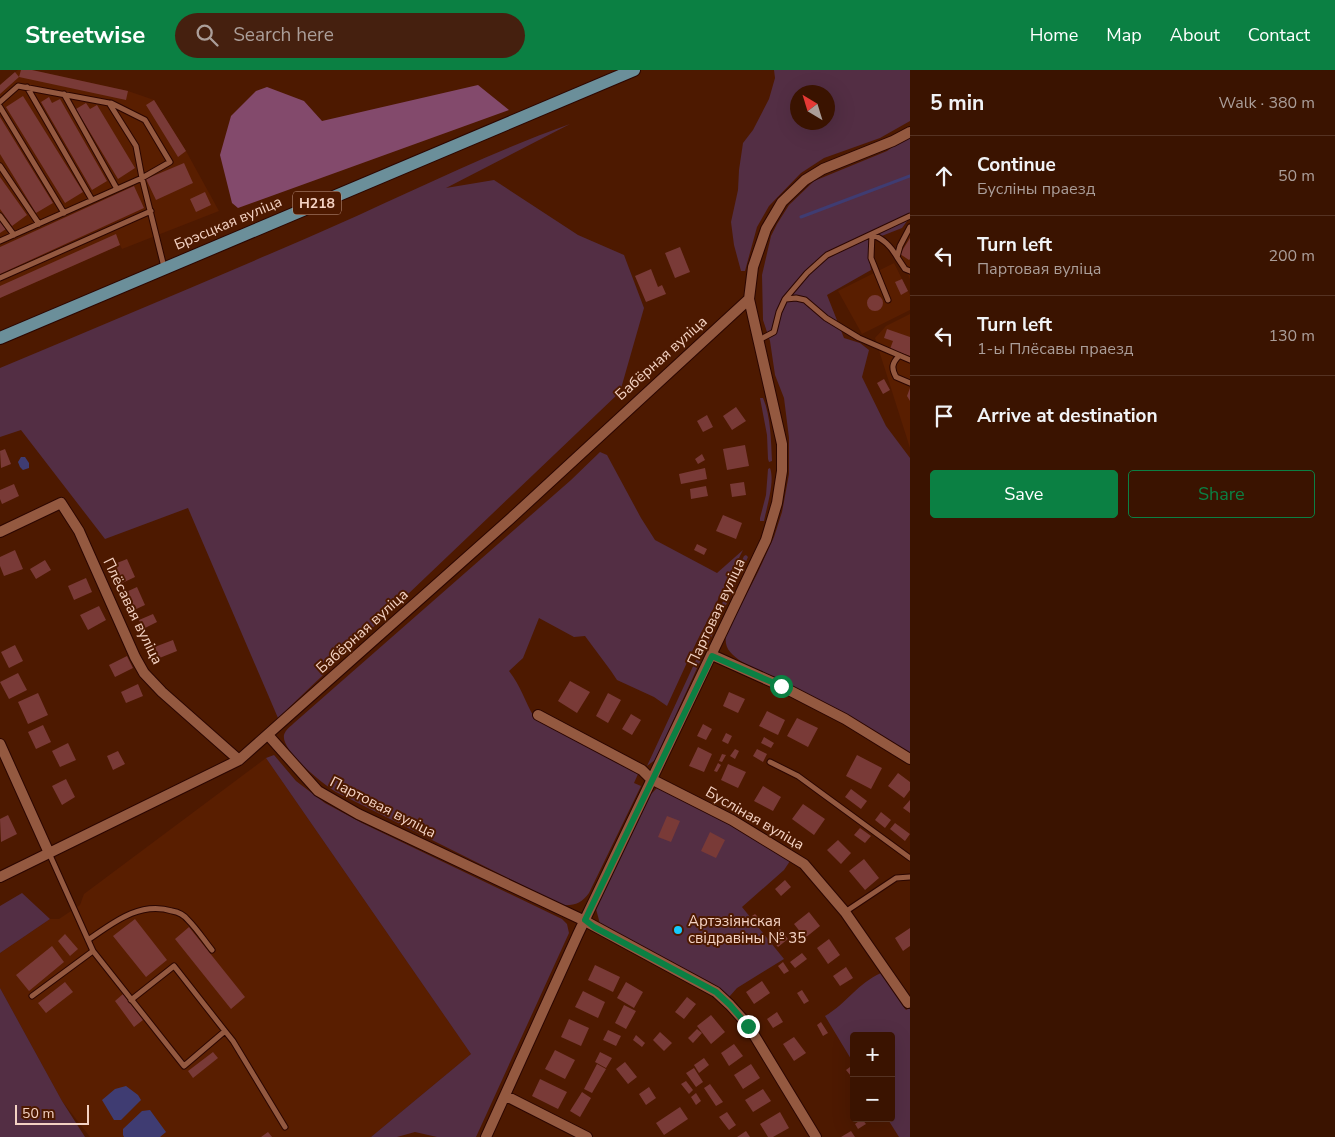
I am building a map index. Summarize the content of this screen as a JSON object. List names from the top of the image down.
{
  "streets": {
    "main road": ["Н218", "Брэсцкая вуліца"],
    "street": [
      "Бабёрная вуліца",
      "Плёсавая вуліца",
      "Партовая вуліца",
      "Бусліная вуліца"
    ]
  },
  "crossings": [
    ["Бабёрная вуліца", "Плёсавая вуліца"],
    ["Бабёрная вуліца", "Партовая вуліца"],
    ["Партовая вуліца", "Бусліная вуліца"]
  ],
  "places": ["Артэзіянская свідравіны № 35"],
  "scale_bar": "50 m",
  "north": "top left",
  "page": {
    "header": "Streetwise",
    "search": "Search here",
    "nav": [
      "Home",
      "Map",
      "About",
      "Contact"
    ],
    "heading": ["5 min", "Walk · 380 m"],
    "list": [
      ["Continue", "Бусліны праезд", "50 m"],
      ["Turn left", "Партовая вуліца", "200 m"],
      ["Turn left", "1-ы Плёсавы праезд", "130 m"],
      "Arrive at destination"
    ],
    "buttons": ["Save", "Share"],
    "map_buttons": ["+", "−"],
    "scale": "50 m"
  }
}
